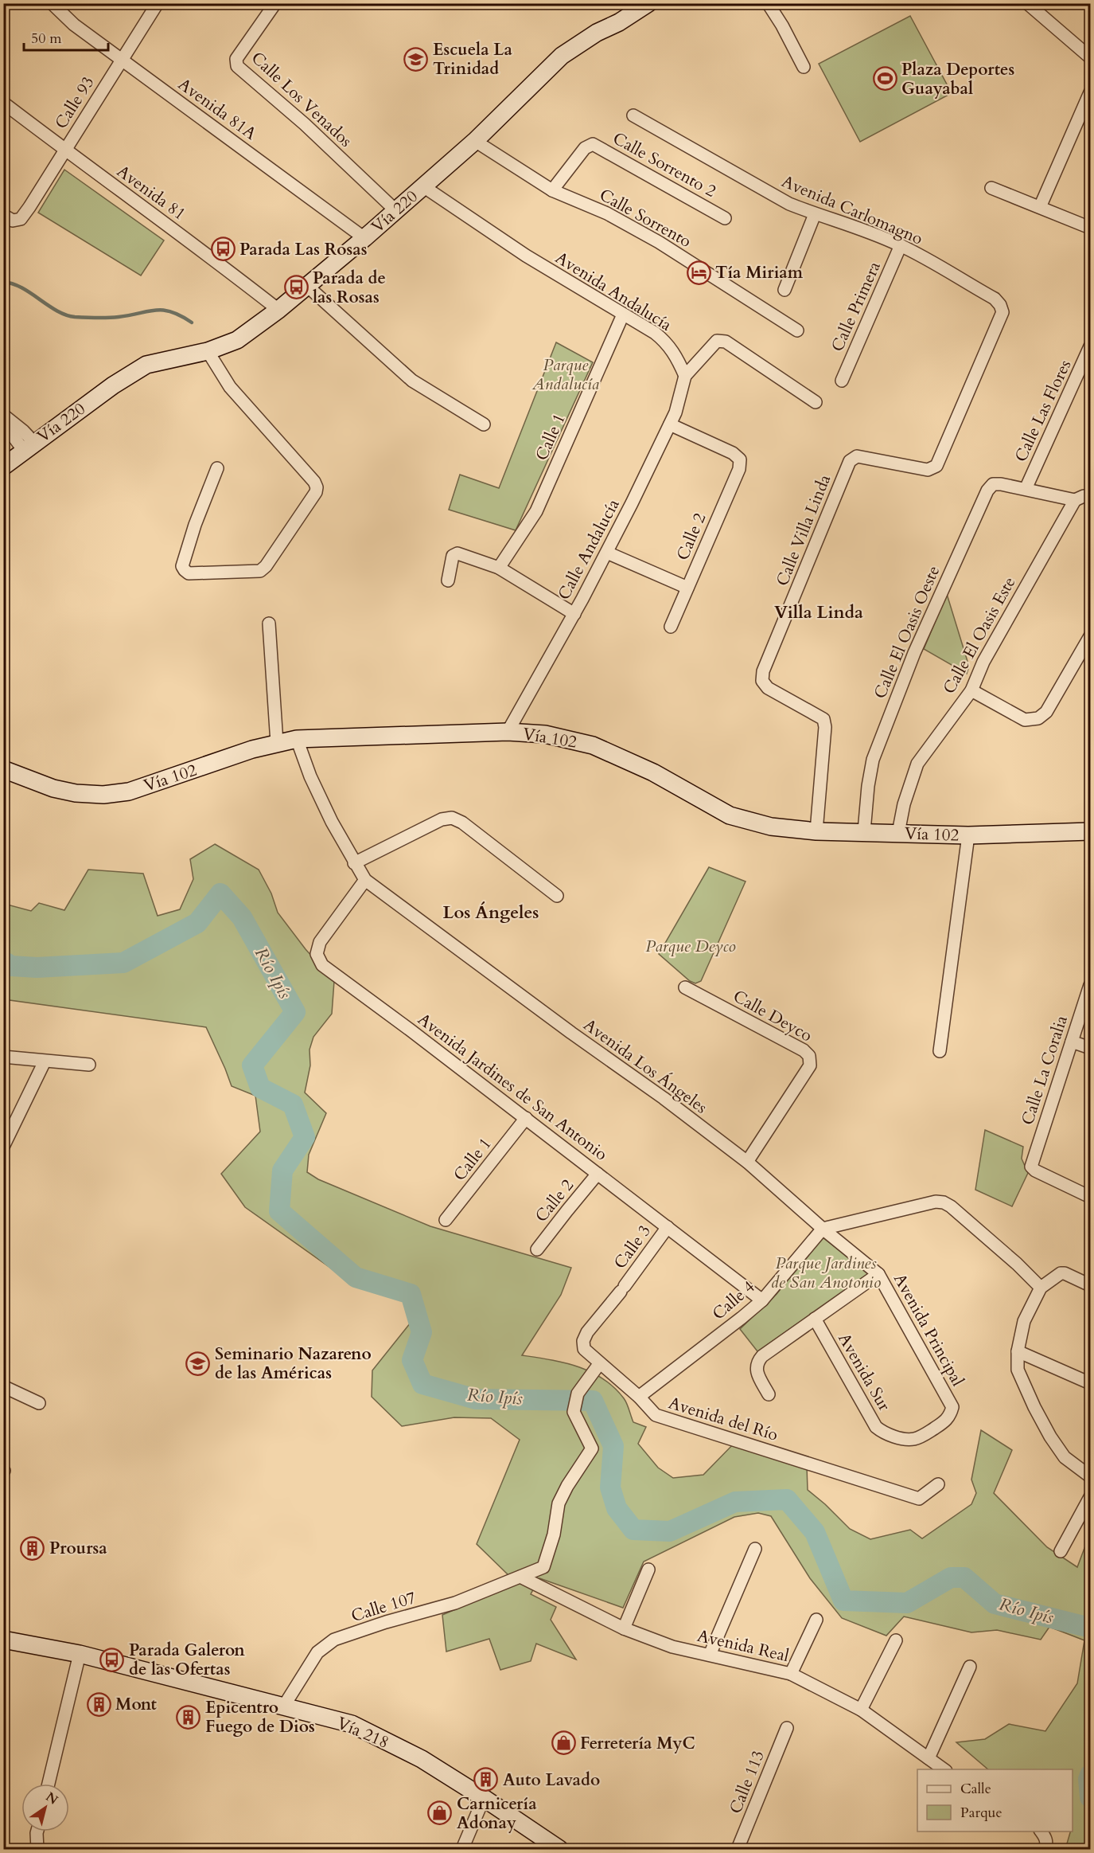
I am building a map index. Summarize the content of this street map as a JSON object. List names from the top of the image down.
{
  "streets": {
    "main road": ["Vía 220", "Vía 102", "Vía 218"],
    "street": [
      "Calle Los Venados",
      "Calle 93",
      "Avenida 81A",
      "Calle Sorrento 2",
      "Avenida 81",
      "Avenida Carlomagno",
      "Calle Sorrento",
      "Avenida Andalucía",
      "Calle Primera",
      "Calle Las Flores",
      "Calle 1",
      "Calle Villa Linda",
      "Calle 2",
      "Calle Andalucía",
      "Calle El Oasis Oeste",
      "Calle El Oasis Este",
      "Calle Deyco",
      "Avenida Los Ángeles",
      "Calle La Coralia",
      "Avenida Jardines de San Antonio",
      "Calle 3",
      "Calle 4",
      "Avenida Principal",
      "Avenida Sur",
      "Avenida del Río",
      "Calle 107",
      "Avenida Real",
      "Calle 113"
    ]
  },
  "crossings": [
    ["Calle Los Venados", "Vía 220"],
    ["Calle 93", "Avenida 81A"],
    ["Calle 93", "Avenida 81"],
    ["Avenida 81A", "Vía 220"],
    ["Calle Sorrento 2", "Calle Sorrento"],
    ["Avenida 81", "Vía 220"],
    ["Avenida Carlomagno", "Calle Primera"],
    ["Avenida Carlomagno", "Calle Villa Linda"],
    ["Vía 220", "Calle Sorrento"],
    ["Vía 220", "Avenida Andalucía"],
    ["Avenida Andalucía", "Calle 1"],
    ["Avenida Andalucía", "Calle Andalucía"],
    ["Calle Las Flores", "Calle El Oasis Oeste"],
    ["Calle 1", "Avenida Jardines de San Antonio"],
    ["Calle Villa Linda", "Vía 102"],
    ["Calle 2", "Calle Andalucía"],
    ["Calle 2", "Avenida Jardines de San Antonio"],
    ["Calle Andalucía", "Vía 102"],
    ["Calle El Oasis Oeste", "Vía 102"],
    ["Calle El Oasis Este", "Vía 102"],
    ["Vía 102", "Avenida Los Ángeles"],
    ["Calle Deyco", "Avenida Los Ángeles"],
    ["Avenida Los Ángeles", "Avenida Jardines de San Antonio"],
    ["Avenida Los Ángeles", "Calle 4"],
    ["Avenida Los Ángeles", "Avenida Principal"],
    ["Avenida Jardines de San Antonio", "Calle 3"],
    ["Avenida Jardines de San Antonio", "Calle 4"],
    ["Calle 3", "Avenida del Río"],
    ["Calle 4", "Avenida Principal"],
    ["Calle 4", "Avenida del Río"],
    ["Avenida Principal", "Avenida Sur"],
    ["Avenida del Río", "Calle 107"],
    ["Calle 107", "Avenida Real"],
    ["Calle 107", "Vía 218"]
  ],
  "districts": ["Villa Linda", "Los Ángeles"],
  "water": ["Río Ipís"],
  "parks": ["Parque Andalucía", "Parque Deyco", "Parque Jardines de San Anotonio"],
  "places": {
    "school or university": ["Escuela La Trinidad", "Seminario Nazareno de las Américas"],
    "sports": ["Plaza Deportes Guayabal"],
    "bus stop": ["Parada Las Rosas", "Parada de las Rosas", "Parada Galeron de las Ofertas"],
    "hotel": ["Tía Miriam"],
    "building": [
      "Proursa",
      "Mont",
      "Epicentro Fuego de Dios",
      "Auto Lavado"
    ],
    "shop": ["Ferretería MyC", "Carnicería Adonay"]
  },
  "legend": ["Calle", "Parque"],
  "scale_bar": "50 m",
  "north": "top right"
}
